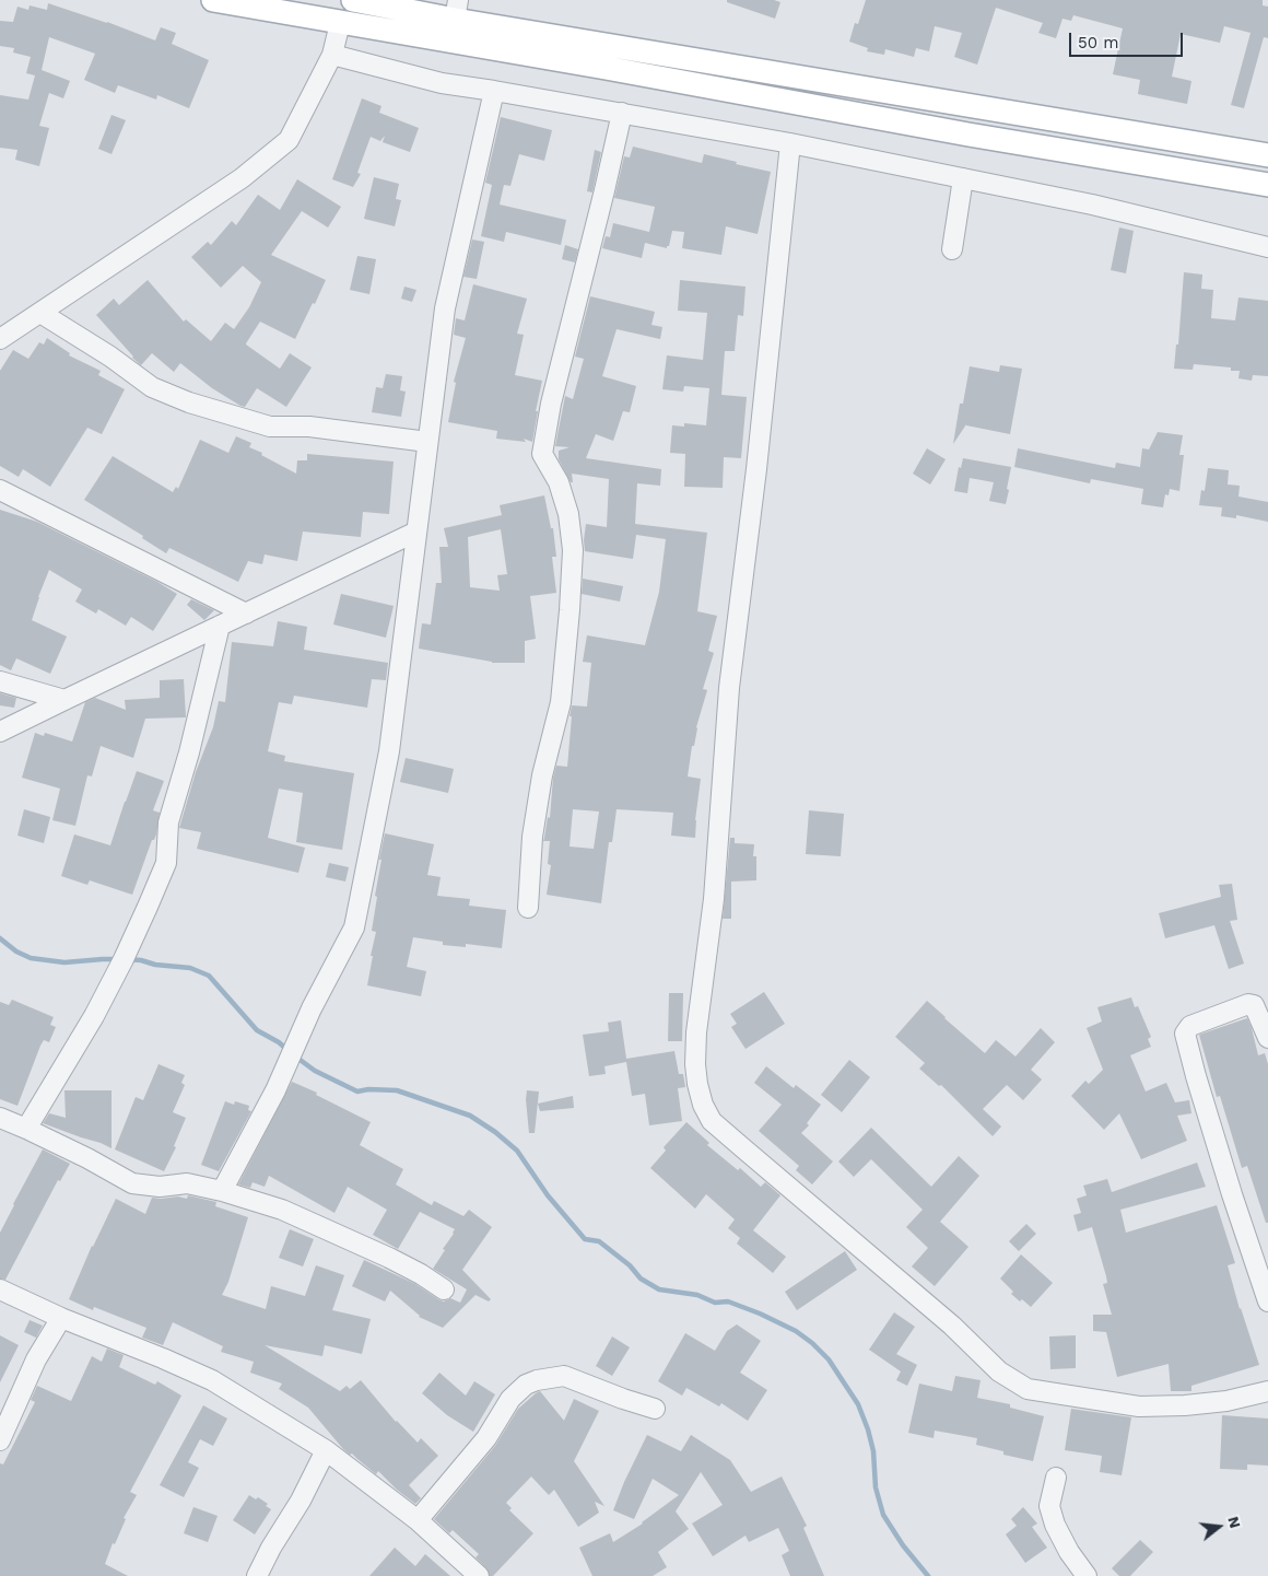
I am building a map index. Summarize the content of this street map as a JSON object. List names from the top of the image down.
{
  "scale_bar": "50 m",
  "north": "right"
}
